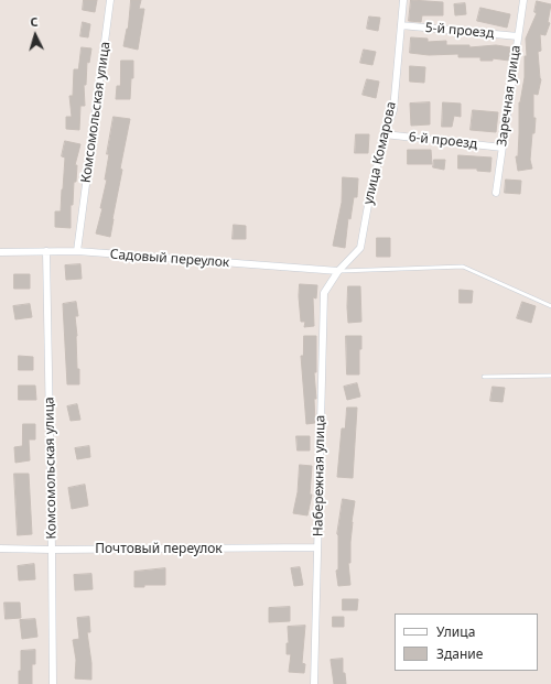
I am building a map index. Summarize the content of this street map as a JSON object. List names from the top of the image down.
{
  "streets": {
    "street": [
      "5-й проезд",
      "Заречная улица",
      "Комсомольская улица",
      "6-й проезд",
      "улица Комарова",
      "Садовый переулок",
      "Набережная улица",
      "Почтовый переулок"
    ]
  },
  "crossings": [
    ["5-й проезд", "Заречная улица"],
    ["5-й проезд", "улица Комарова"],
    ["Заречная улица", "6-й проезд"],
    ["Комсомольская улица", "Садовый переулок"],
    ["Комсомольская улица", "Почтовый переулок"],
    ["6-й проезд", "улица Комарова"],
    ["улица Комарова", "Садовый переулок"],
    ["улица Комарова", "Набережная улица"],
    ["Садовый переулок", "Набережная улица"],
    ["Набережная улица", "Почтовый переулок"]
  ],
  "legend": ["Улица", "Здание"],
  "north": "top"
}
